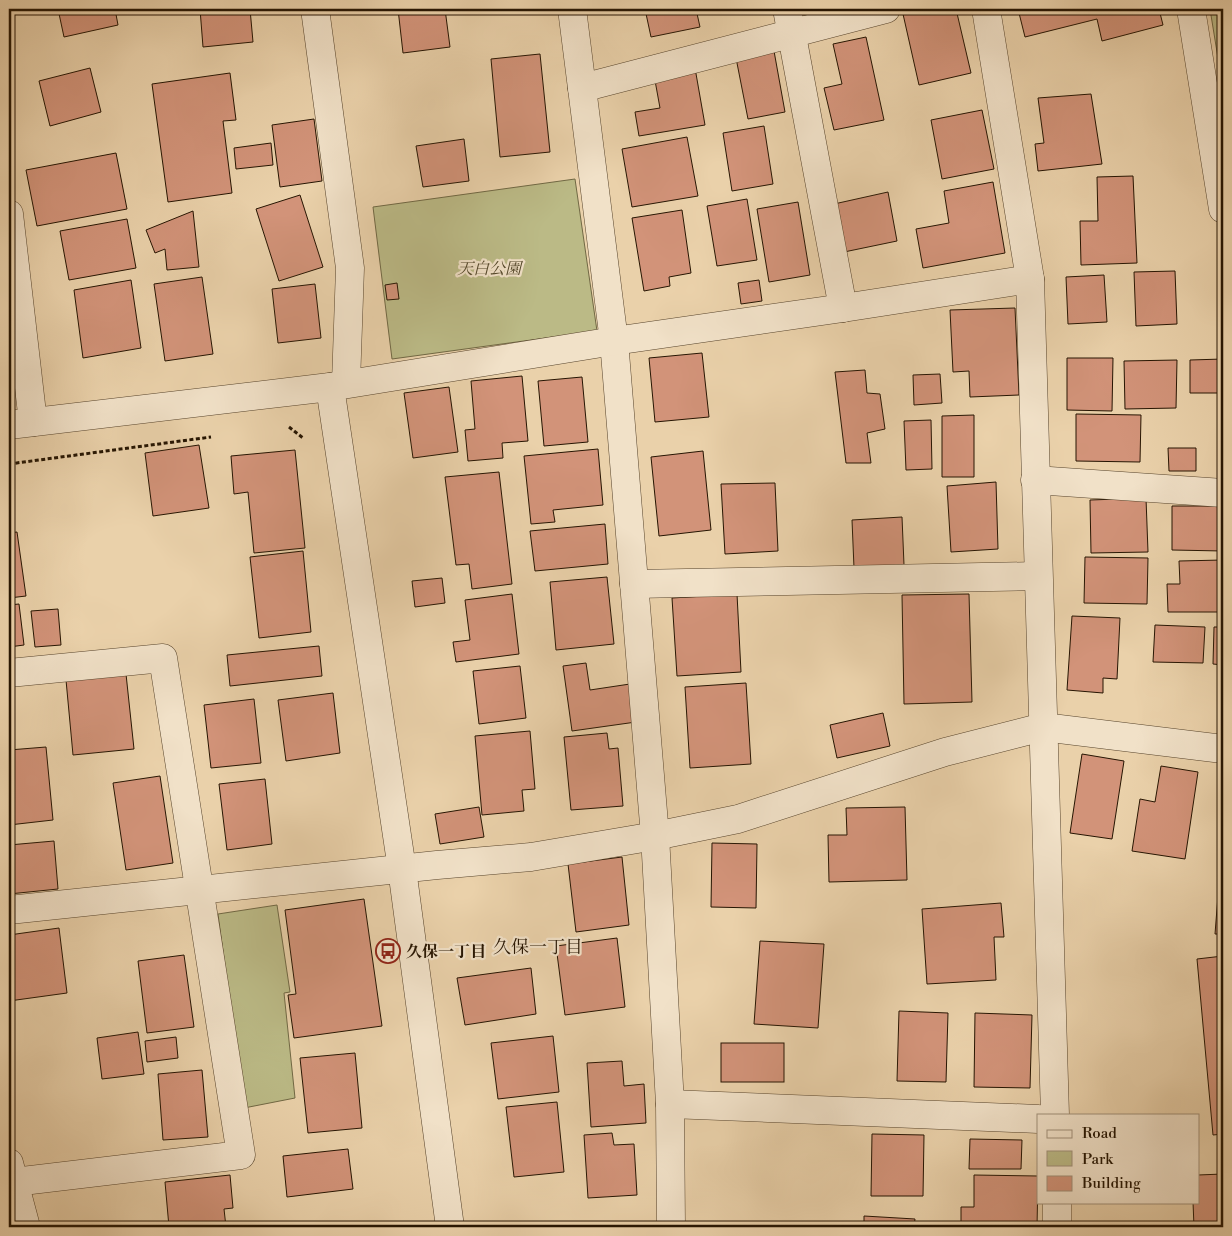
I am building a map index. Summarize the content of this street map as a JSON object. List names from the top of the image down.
{
  "districts": ["久保一丁目"],
  "parks": ["天白公園"],
  "places": {
    "bus stop": ["久保一丁目"]
  },
  "legend": ["Road", "Park", "Building"]
}
